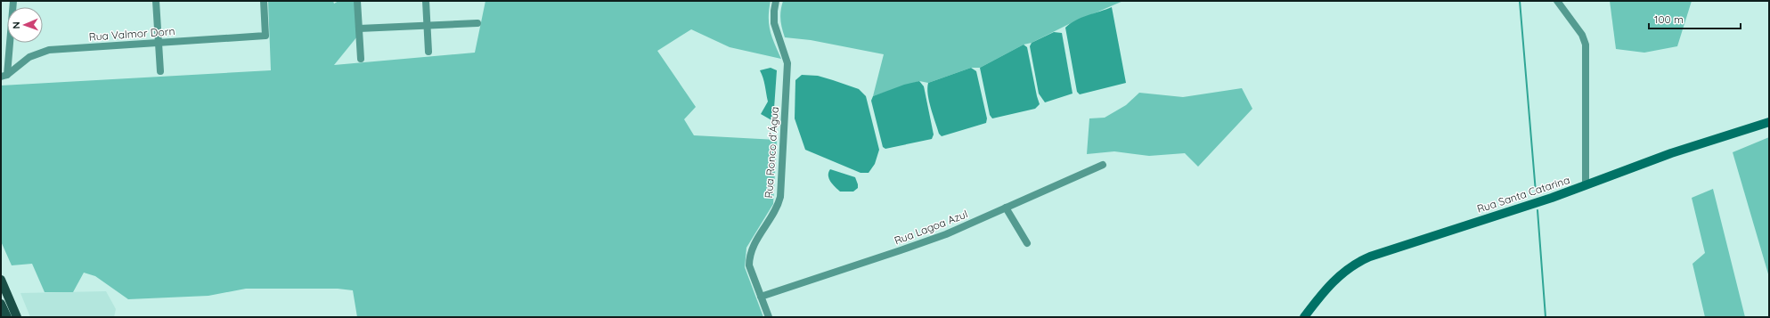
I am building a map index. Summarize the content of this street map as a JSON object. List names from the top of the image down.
{
  "streets": {
    "street": [
      "Rua Valmor Dorn",
      "Rua Ronco d’Água",
      "Rua Santa Catarina",
      "Rua Lagoa Azul"
    ]
  },
  "crossings": [
    ["Rua Ronco d’Água", "Rua Lagoa Azul"]
  ],
  "scale_bar": "100 m",
  "north": "left"
}
